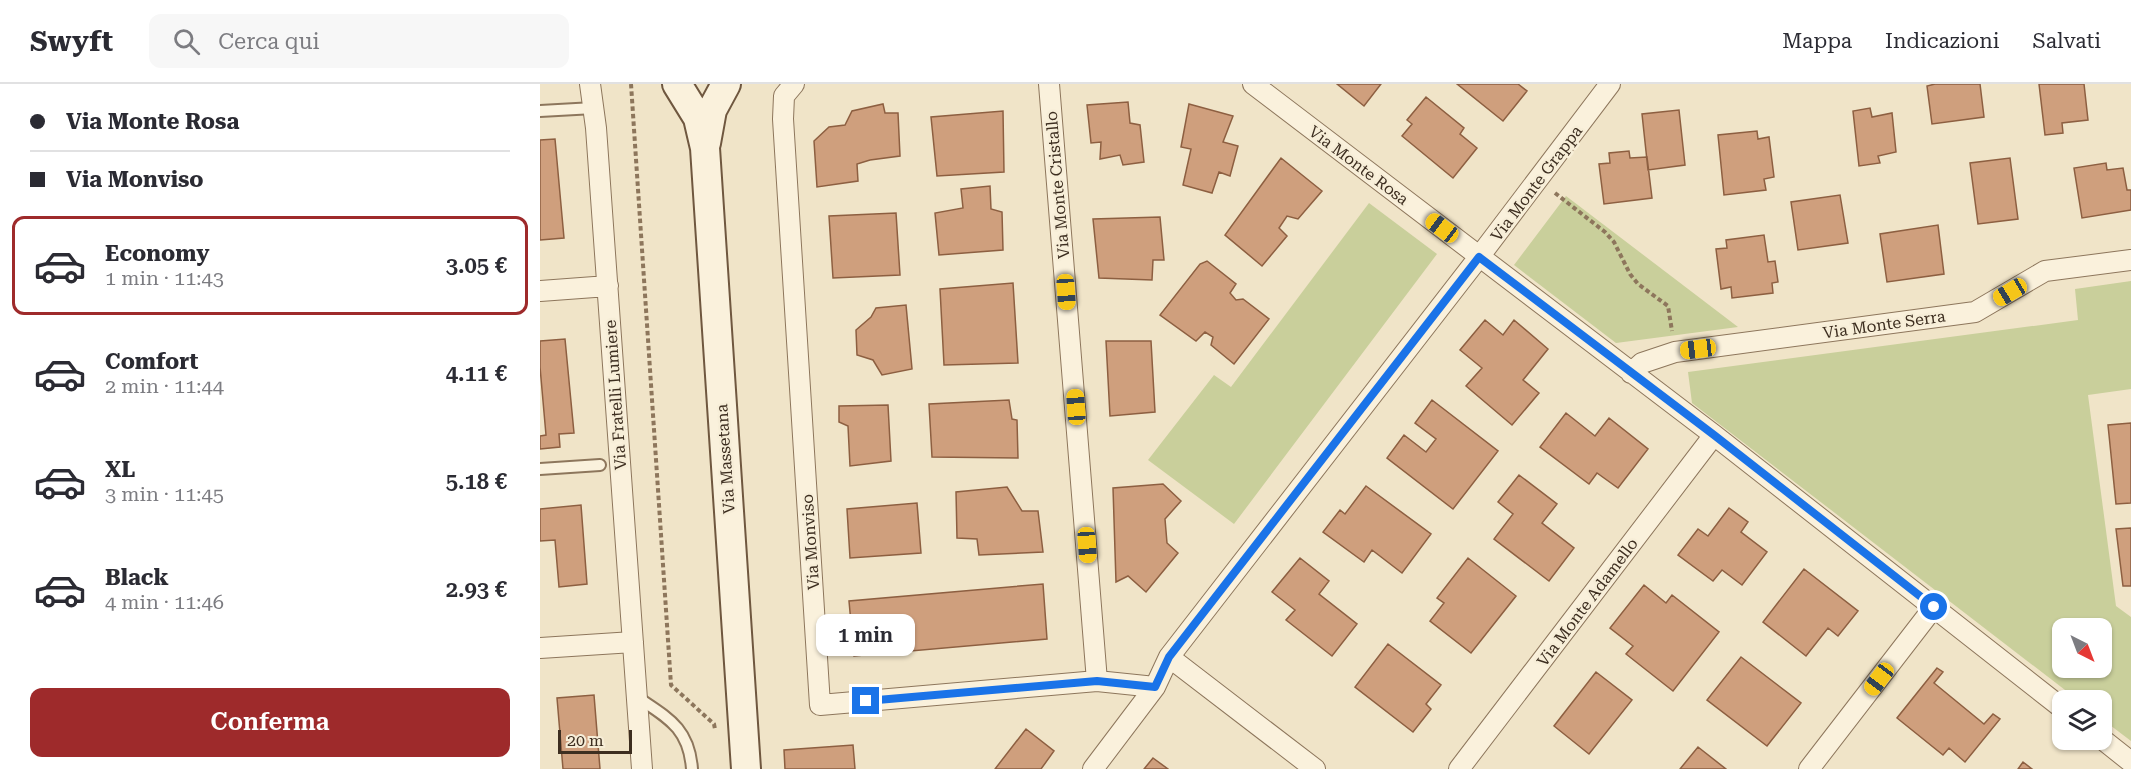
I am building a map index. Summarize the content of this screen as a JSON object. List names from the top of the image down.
{
  "streets": {
    "main road": ["Via Massetana"],
    "street": [
      "Via Monte Rosa",
      "Via Monte Grappa",
      "Via Monte Cristallo",
      "Via Monte Serra",
      "Via Fratelli Lumiere",
      "Via Monviso",
      "Via Monte Adamello"
    ]
  },
  "crossings": [
    ["Via Monte Rosa", "Via Monte Grappa"],
    ["Via Monte Rosa", "Via Monte Serra"],
    ["Via Monte Rosa", "Via Monte Adamello"],
    ["Via Monte Grappa", "Via Monviso"],
    ["Via Monte Cristallo", "Via Monviso"]
  ],
  "scale_bar": "20 m",
  "north": "bottom right",
  "page": {
    "header": "Swyft",
    "search": "Cerca qui",
    "nav": ["Mappa", "Indicazioni", "Salvati"],
    "banner": ["Via Monte Rosa", "Via Monviso"],
    "list": [
      {
        "name": "Economy",
        "note": "1 min · 11:43",
        "value": "3.05 €"
      },
      {
        "name": "Comfort",
        "note": "2 min · 11:44",
        "value": "4.11 €"
      },
      {
        "name": "XL",
        "note": "3 min · 11:45",
        "value": "5.18 €"
      },
      {
        "name": "Black",
        "note": "4 min · 11:46",
        "value": "2.93 €"
      }
    ],
    "bubble": "1 min",
    "buttons": "Conferma",
    "scale": "20 m"
  }
}
